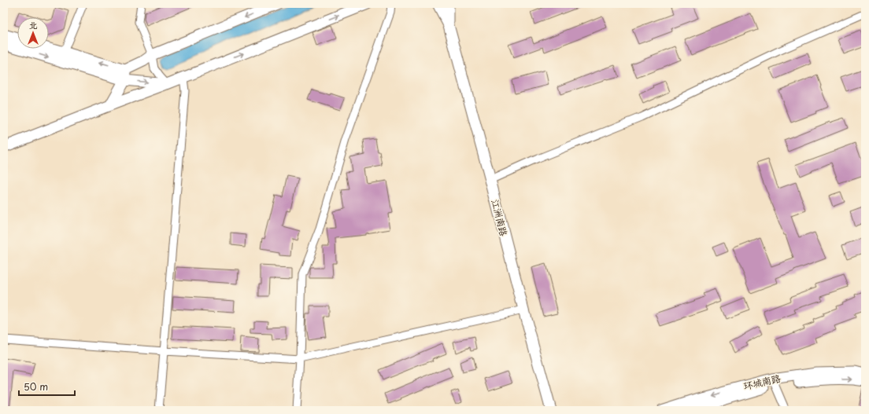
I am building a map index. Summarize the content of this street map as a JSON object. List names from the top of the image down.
{
  "streets": {
    "main road": ["江洲南路", "环城南路"]
  },
  "scale_bar": "50 m",
  "north": "top"
}
